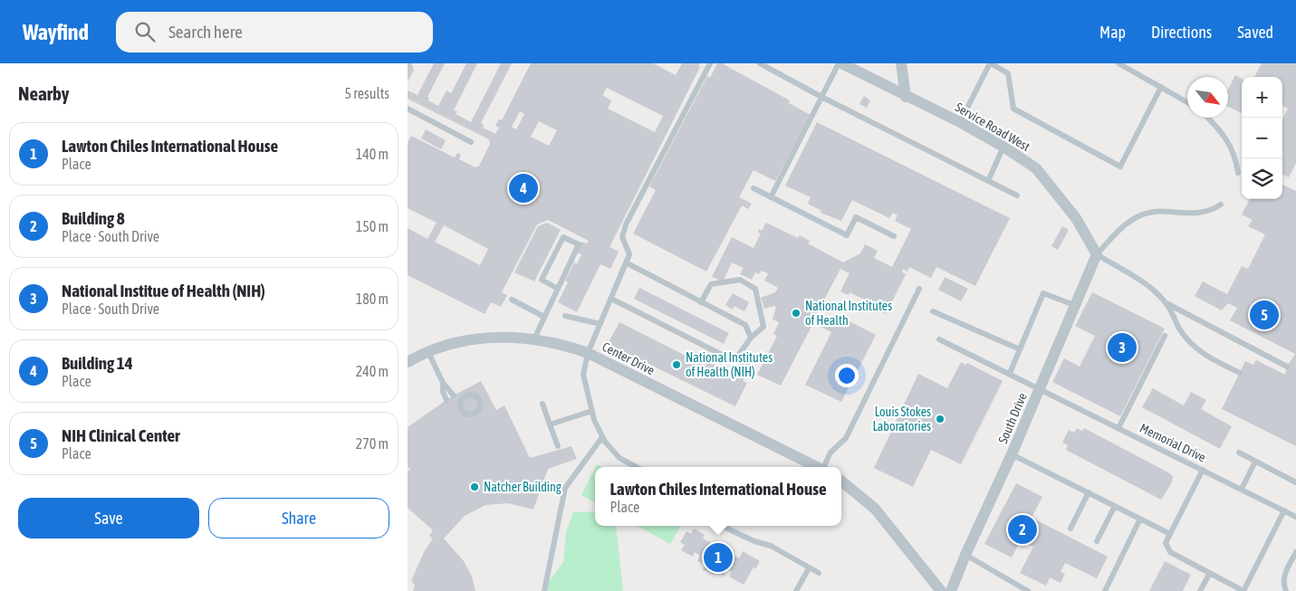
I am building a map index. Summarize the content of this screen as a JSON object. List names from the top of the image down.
{
  "streets": {
    "street": ["Service Road West", "Center Drive", "South Drive"],
    "lane": ["Memorial Drive"]
  },
  "crossings": [
    ["Service Road West", "South Drive"],
    ["South Drive", "Memorial Drive"]
  ],
  "places": [
    "National Institutes of Health",
    "National Institutes of Health (NIH)",
    "Louis Stokes Laboratories",
    "Natcher Building"
  ],
  "north": "bottom right",
  "page": {
    "header": "Wayfind",
    "search": "Search here",
    "nav": ["Map", "Directions", "Saved"],
    "heading": ["Nearby", "5 results"],
    "map_buttons": ["+", "−"],
    "list": [
      {
        "mark": "1",
        "name": "Lawton Chiles International House",
        "note": "Place",
        "value": "140 m"
      },
      {
        "mark": "2",
        "name": "Building 8",
        "note": "Place · South Drive",
        "value": "150 m"
      },
      {
        "mark": "3",
        "name": "National Institue of Health (NIH)",
        "note": "Place · South Drive",
        "value": "180 m"
      },
      {
        "mark": "4",
        "name": "Building 14",
        "note": "Place",
        "value": "240 m"
      },
      {
        "mark": "5",
        "name": "NIH Clinical Center",
        "note": "Place",
        "value": "270 m"
      }
    ],
    "pins": [
      "4",
      "5",
      "3",
      "2",
      "1"
    ],
    "popup": ["Lawton Chiles International House", "Place"],
    "buttons": ["Save", "Share"]
  }
}
